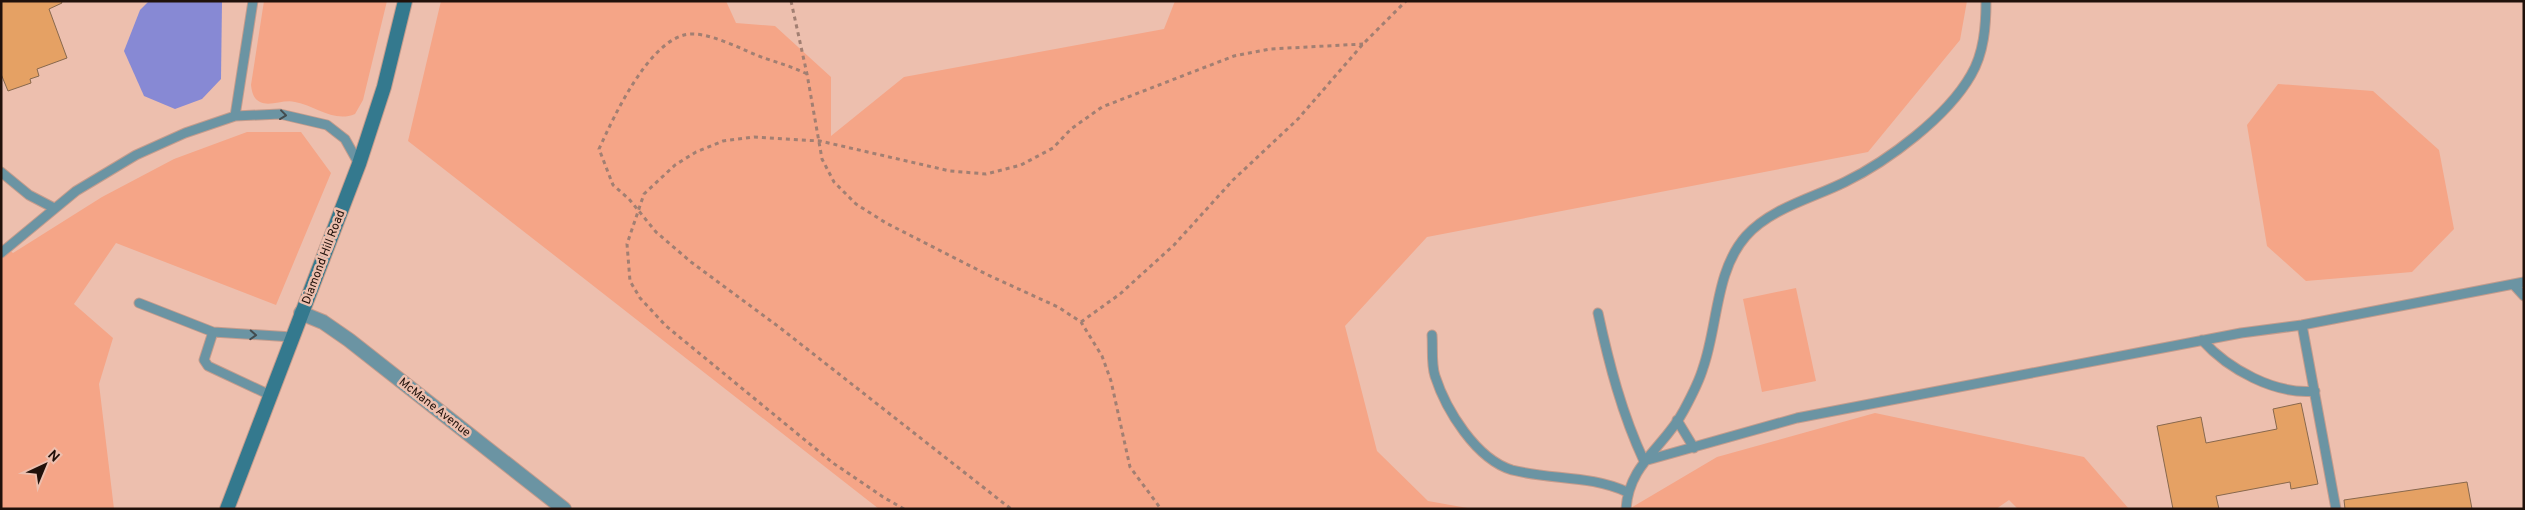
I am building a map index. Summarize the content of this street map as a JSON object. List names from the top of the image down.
{
  "streets": {
    "main road": ["Diamond Hill Road"],
    "street": ["McMane Avenue"]
  },
  "crossings": [
    ["Diamond Hill Road", "McMane Avenue"]
  ],
  "north": "top right"
}
